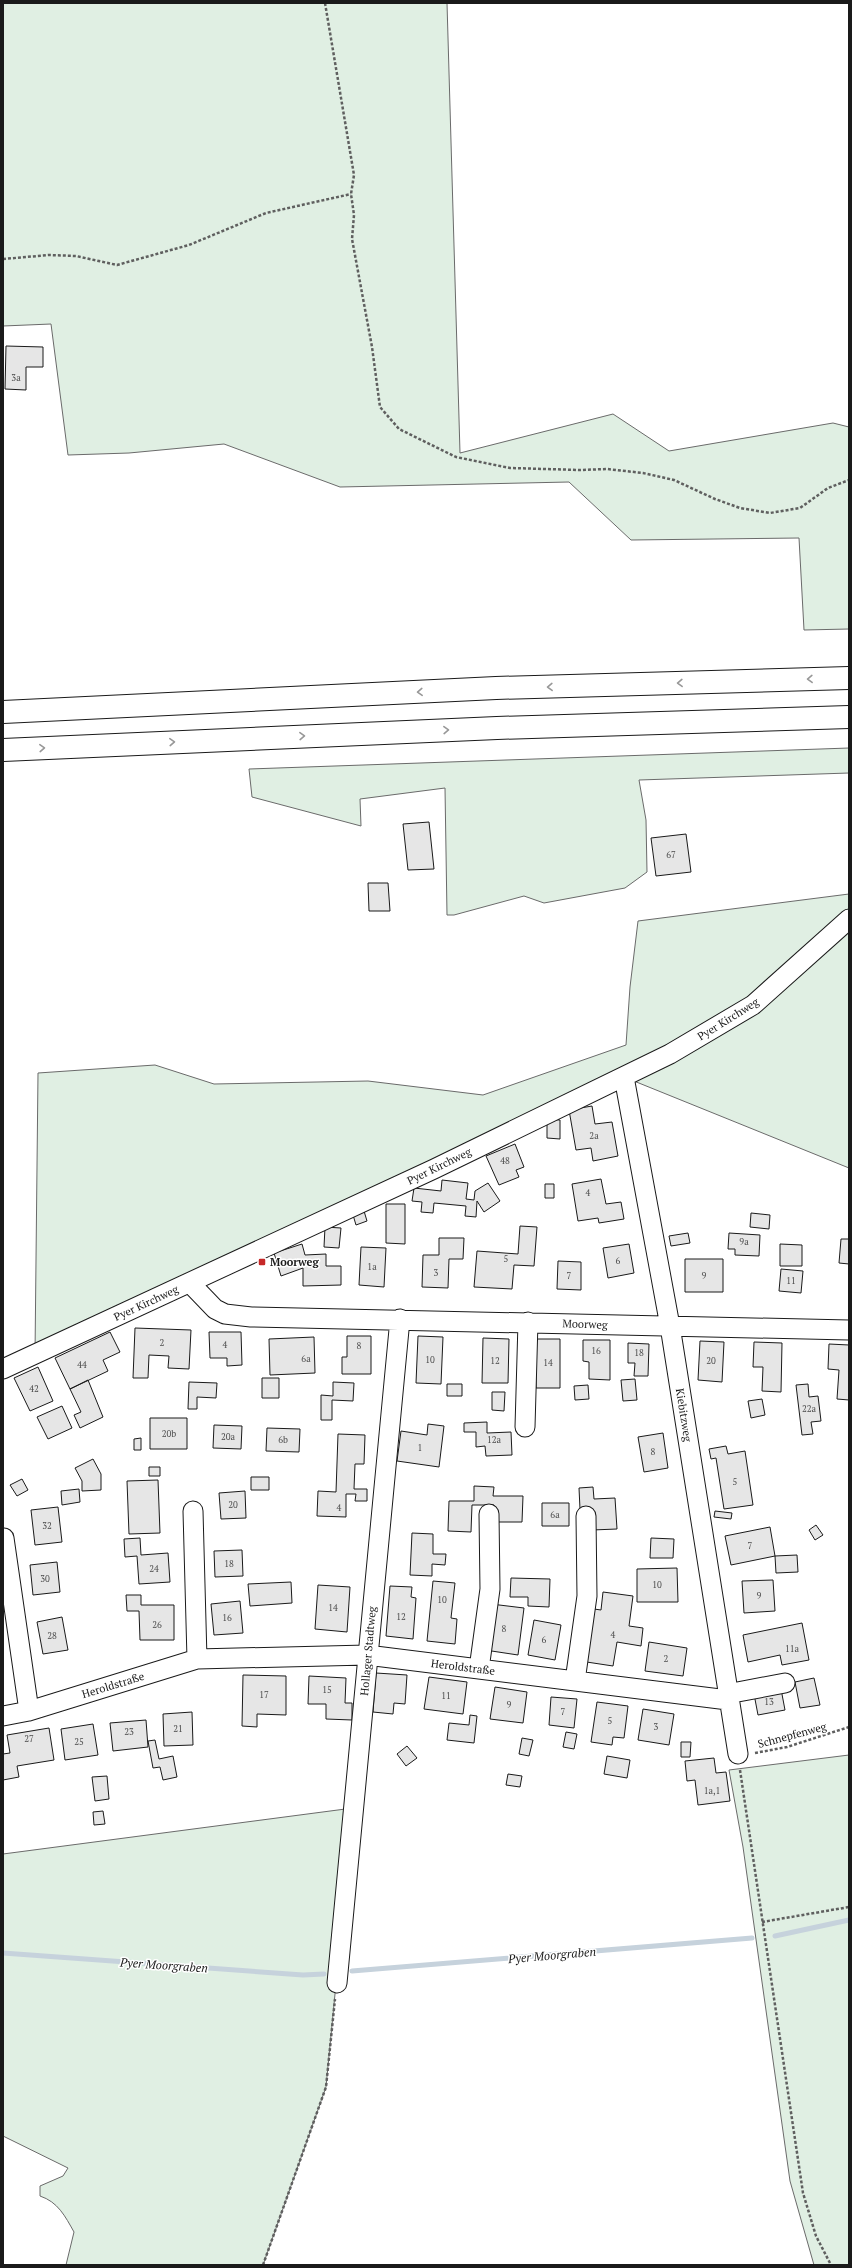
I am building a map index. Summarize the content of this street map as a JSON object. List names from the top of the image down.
{
  "streets": {
    "street": [
      "Pyer Kirchweg",
      "Moorweg",
      "Kiebitzweg",
      "Hollager Stadtweg",
      "Heroldstraße"
    ],
    "path": ["Schnepfenweg"]
  },
  "crossings": [
    ["Pyer Kirchweg", "Moorweg"],
    ["Pyer Kirchweg", "Kiebitzweg"],
    ["Moorweg", "Kiebitzweg"],
    ["Moorweg", "Hollager Stadtweg"],
    ["Kiebitzweg", "Heroldstraße"],
    ["Kiebitzweg", "Schnepfenweg"],
    ["Hollager Stadtweg", "Heroldstraße"]
  ],
  "water": ["Pyer Moorgraben"],
  "places": {
    "transit": ["Moorweg"]
  },
  "house_numbers": [
    "3a",
    "67",
    "2a",
    "48",
    "4",
    "9a",
    "5",
    "6",
    "1a",
    "3",
    "7",
    "9",
    "11",
    "2",
    "4",
    "8",
    "16",
    "18",
    "6a",
    "10",
    "12",
    "20",
    "14",
    "44",
    "42",
    "22a",
    "20b",
    "20a",
    "6b",
    "12a",
    "1",
    "8",
    "5",
    "20",
    "4",
    "6a",
    "32",
    "7",
    "18",
    "24",
    "30",
    "10",
    "9",
    "10",
    "14",
    "12",
    "16",
    "26",
    "8",
    "4",
    "28",
    "6",
    "11a",
    "2",
    "15",
    "17",
    "11",
    "13",
    "9",
    "7",
    "5",
    "3",
    "21",
    "23",
    "27",
    "25",
    "1a,1"
  ]
}
